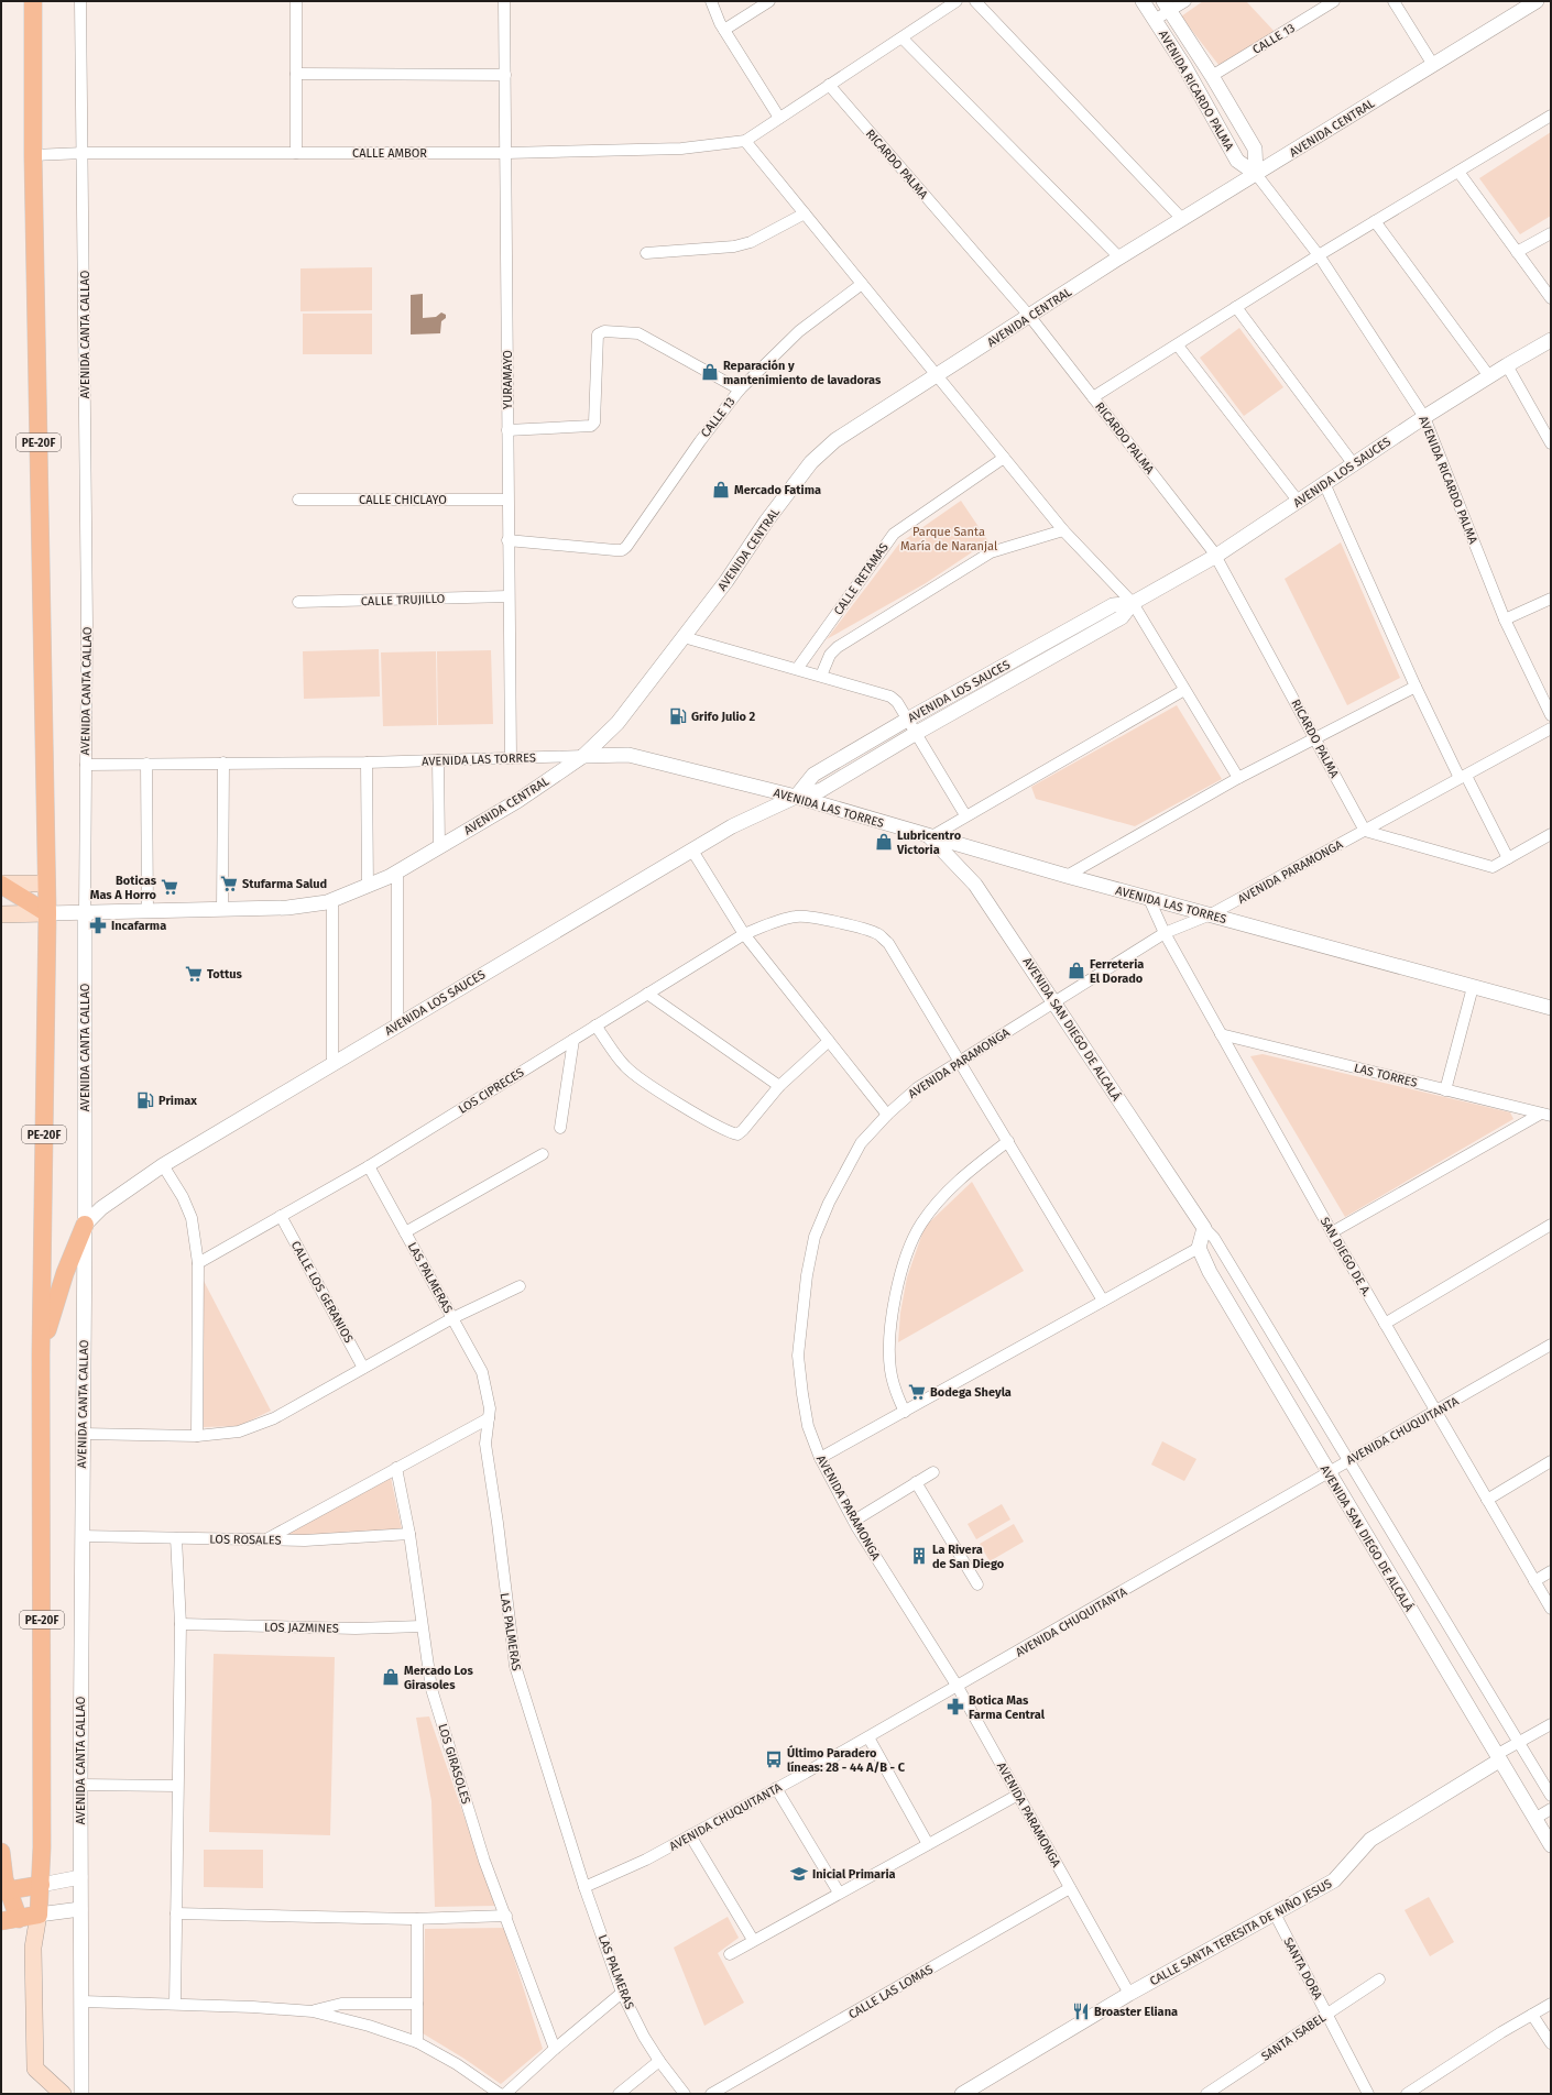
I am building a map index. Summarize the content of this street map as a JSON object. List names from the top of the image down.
{
  "streets": {
    "main road": ["AVENIDA CENTRAL", "PE-20F"],
    "street": [
      "CALLE 13",
      "AVENIDA RICARDO PALMA",
      "CALLE AMBOR",
      "RICARDO PALMA",
      "AVENIDA CANTA CALLAO",
      "YURAMAYO",
      "AVENIDA LOS SAUCES",
      "CALLE CHICLAYO",
      "CALLE RETAMAS",
      "CALLE TRUJILLO",
      "AVENIDA LAS TORRES",
      "AVENIDA PARAMONGA",
      "AVENIDA SAN DIEGO DE ALCALÁ",
      "LAS TORRES",
      "LOS CIPRECES",
      "SAN DIEGO DE A.",
      "LAS PALMERAS",
      "CALLE LOS GERANIOS",
      "AVENIDA CHUQUITANTA",
      "LOS ROSALES",
      "LOS JAZMINES",
      "LOS GIRASOLES",
      "CALLE SANTA TERESITA DE NIÑO JESUS",
      "SANTA DORA",
      "CALLE LAS LOMAS",
      "SANTA ISABEL"
    ]
  },
  "crossings": [
    ["CALLE 13", "AVENIDA RICARDO PALMA"],
    ["CALLE 13", "YURAMAYO"],
    ["AVENIDA RICARDO PALMA", "AVENIDA CENTRAL"],
    ["AVENIDA RICARDO PALMA", "AVENIDA LOS SAUCES"],
    ["AVENIDA CENTRAL", "RICARDO PALMA"],
    ["AVENIDA CENTRAL", "AVENIDA CANTA CALLAO"],
    ["AVENIDA CENTRAL", "PE-20F"],
    ["AVENIDA CENTRAL", "AVENIDA LAS TORRES"],
    ["CALLE AMBOR", "AVENIDA CANTA CALLAO"],
    ["CALLE AMBOR", "YURAMAYO"],
    ["CALLE AMBOR", "PE-20F"],
    ["RICARDO PALMA", "AVENIDA LOS SAUCES"],
    ["RICARDO PALMA", "AVENIDA PARAMONGA"],
    ["AVENIDA CANTA CALLAO", "AVENIDA LOS SAUCES"],
    ["AVENIDA CANTA CALLAO", "AVENIDA LAS TORRES"],
    ["AVENIDA CANTA CALLAO", "LOS ROSALES"],
    ["YURAMAYO", "CALLE CHICLAYO"],
    ["YURAMAYO", "CALLE TRUJILLO"],
    ["YURAMAYO", "AVENIDA LAS TORRES"],
    ["AVENIDA LOS SAUCES", "AVENIDA LAS TORRES"],
    ["AVENIDA LAS TORRES", "AVENIDA PARAMONGA"],
    ["AVENIDA LAS TORRES", "AVENIDA SAN DIEGO DE ALCALÁ"],
    ["AVENIDA LAS TORRES", "SAN DIEGO DE A."],
    ["AVENIDA PARAMONGA", "AVENIDA SAN DIEGO DE ALCALÁ"],
    ["AVENIDA PARAMONGA", "LOS CIPRECES"],
    ["AVENIDA PARAMONGA", "SAN DIEGO DE A."],
    ["AVENIDA PARAMONGA", "AVENIDA CHUQUITANTA"],
    ["AVENIDA PARAMONGA", "CALLE SANTA TERESITA DE NIÑO JESUS"],
    ["AVENIDA PARAMONGA", "CALLE LAS LOMAS"],
    ["AVENIDA SAN DIEGO DE ALCALÁ", "AVENIDA CHUQUITANTA"],
    ["AVENIDA SAN DIEGO DE ALCALÁ", "CALLE SANTA TERESITA DE NIÑO JESUS"],
    ["LAS TORRES", "SAN DIEGO DE A."],
    ["LOS CIPRECES", "LAS PALMERAS"],
    ["LOS CIPRECES", "CALLE LOS GERANIOS"],
    ["SAN DIEGO DE A.", "AVENIDA CHUQUITANTA"],
    ["LAS PALMERAS", "AVENIDA CHUQUITANTA"],
    ["LOS ROSALES", "LOS GIRASOLES"],
    ["LOS JAZMINES", "LOS GIRASOLES"],
    ["CALLE SANTA TERESITA DE NIÑO JESUS", "SANTA DORA"],
    ["SANTA DORA", "SANTA ISABEL"]
  ],
  "parks": ["Parque Santa María de Naranjal"],
  "places": {
    "shop": [
      "Reparación y mantenimiento de lavadoras",
      "Mercado Fatima",
      "Lubricentro Victoria",
      "Ferreteria El Dorado",
      "Mercado Los Girasoles"
    ],
    "fuel station": ["Grifo Julio 2", "Primax"],
    "supermarket": [
      "Stufarma Salud",
      "Boticas Mas A Horro",
      "Tottus",
      "Bodega Sheyla"
    ],
    "pharmacy": ["Incafarma", "Botica Mas Farma Central"],
    "building": ["La Rivera de San Diego"],
    "bus stop": ["Último Paradero líneas: 28 - 44 A/B - C"],
    "school or university": ["Inicial Primaria"],
    "restaurant": ["Broaster Eliana"]
  }
}
